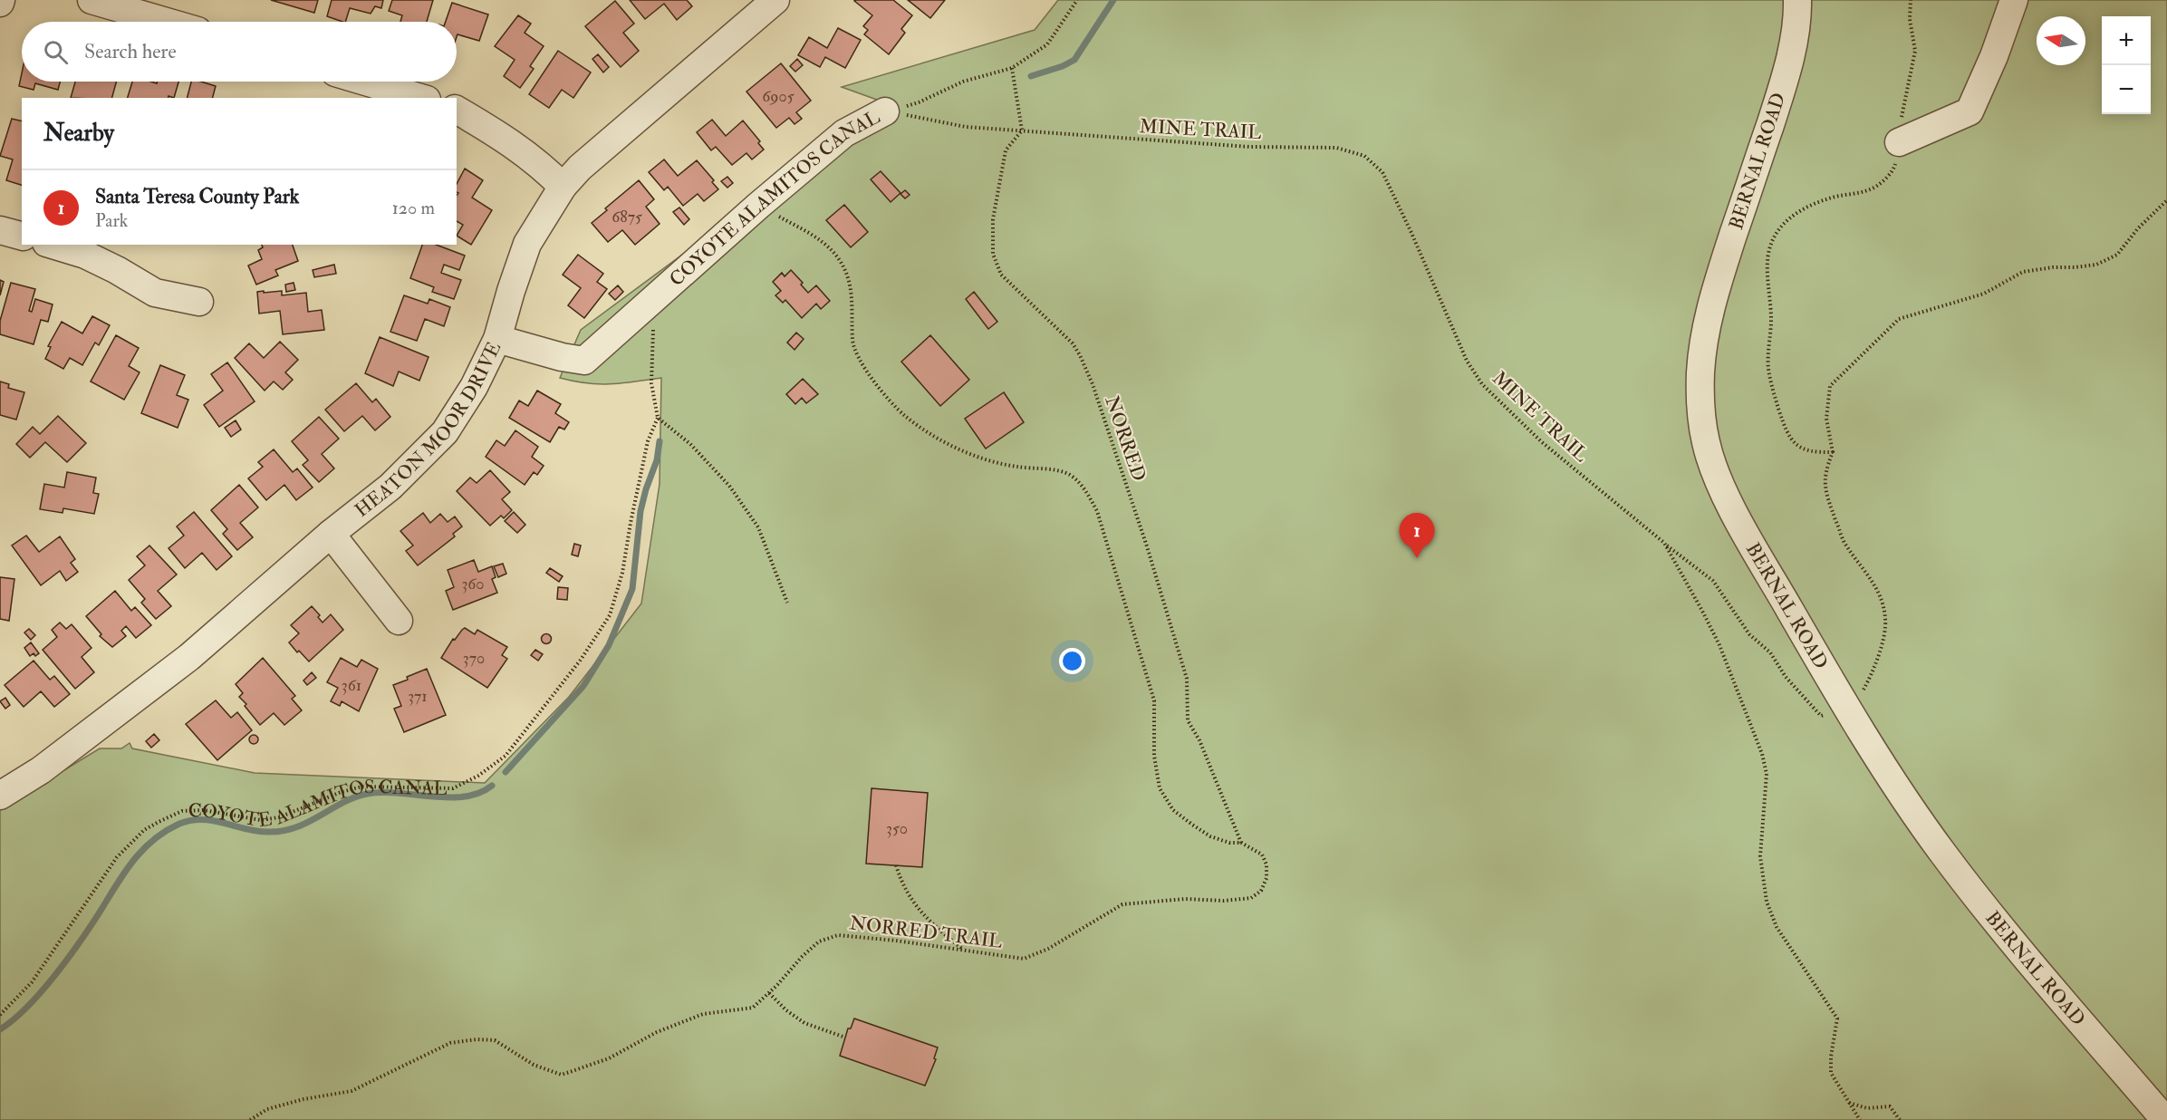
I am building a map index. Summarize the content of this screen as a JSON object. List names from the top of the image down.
{
  "streets": {
    "street": ["BERNAL ROAD", "COYOTE ALAMITOS CANAL", "HEATON MOOR DRIVE"],
    "path": ["MINE TRAIL", "NORRED", "NORRED TRAIL"]
  },
  "crossings": [
    ["MINE TRAIL", "COYOTE ALAMITOS CANAL"],
    ["MINE TRAIL", "NORRED"],
    ["COYOTE ALAMITOS CANAL", "HEATON MOOR DRIVE"],
    ["NORRED", "NORRED TRAIL"]
  ],
  "house_numbers": [
    "6905",
    "6875",
    "360",
    "370",
    "361",
    "371",
    "350"
  ],
  "north": "left",
  "page": {
    "map_buttons": ["+", "−"],
    "search": "Search here",
    "heading": "Nearby",
    "list": [
      {
        "mark": "1",
        "name": "Santa Teresa County Park",
        "note": "Park",
        "value": "120 m"
      }
    ],
    "pins": "1"
  }
}
